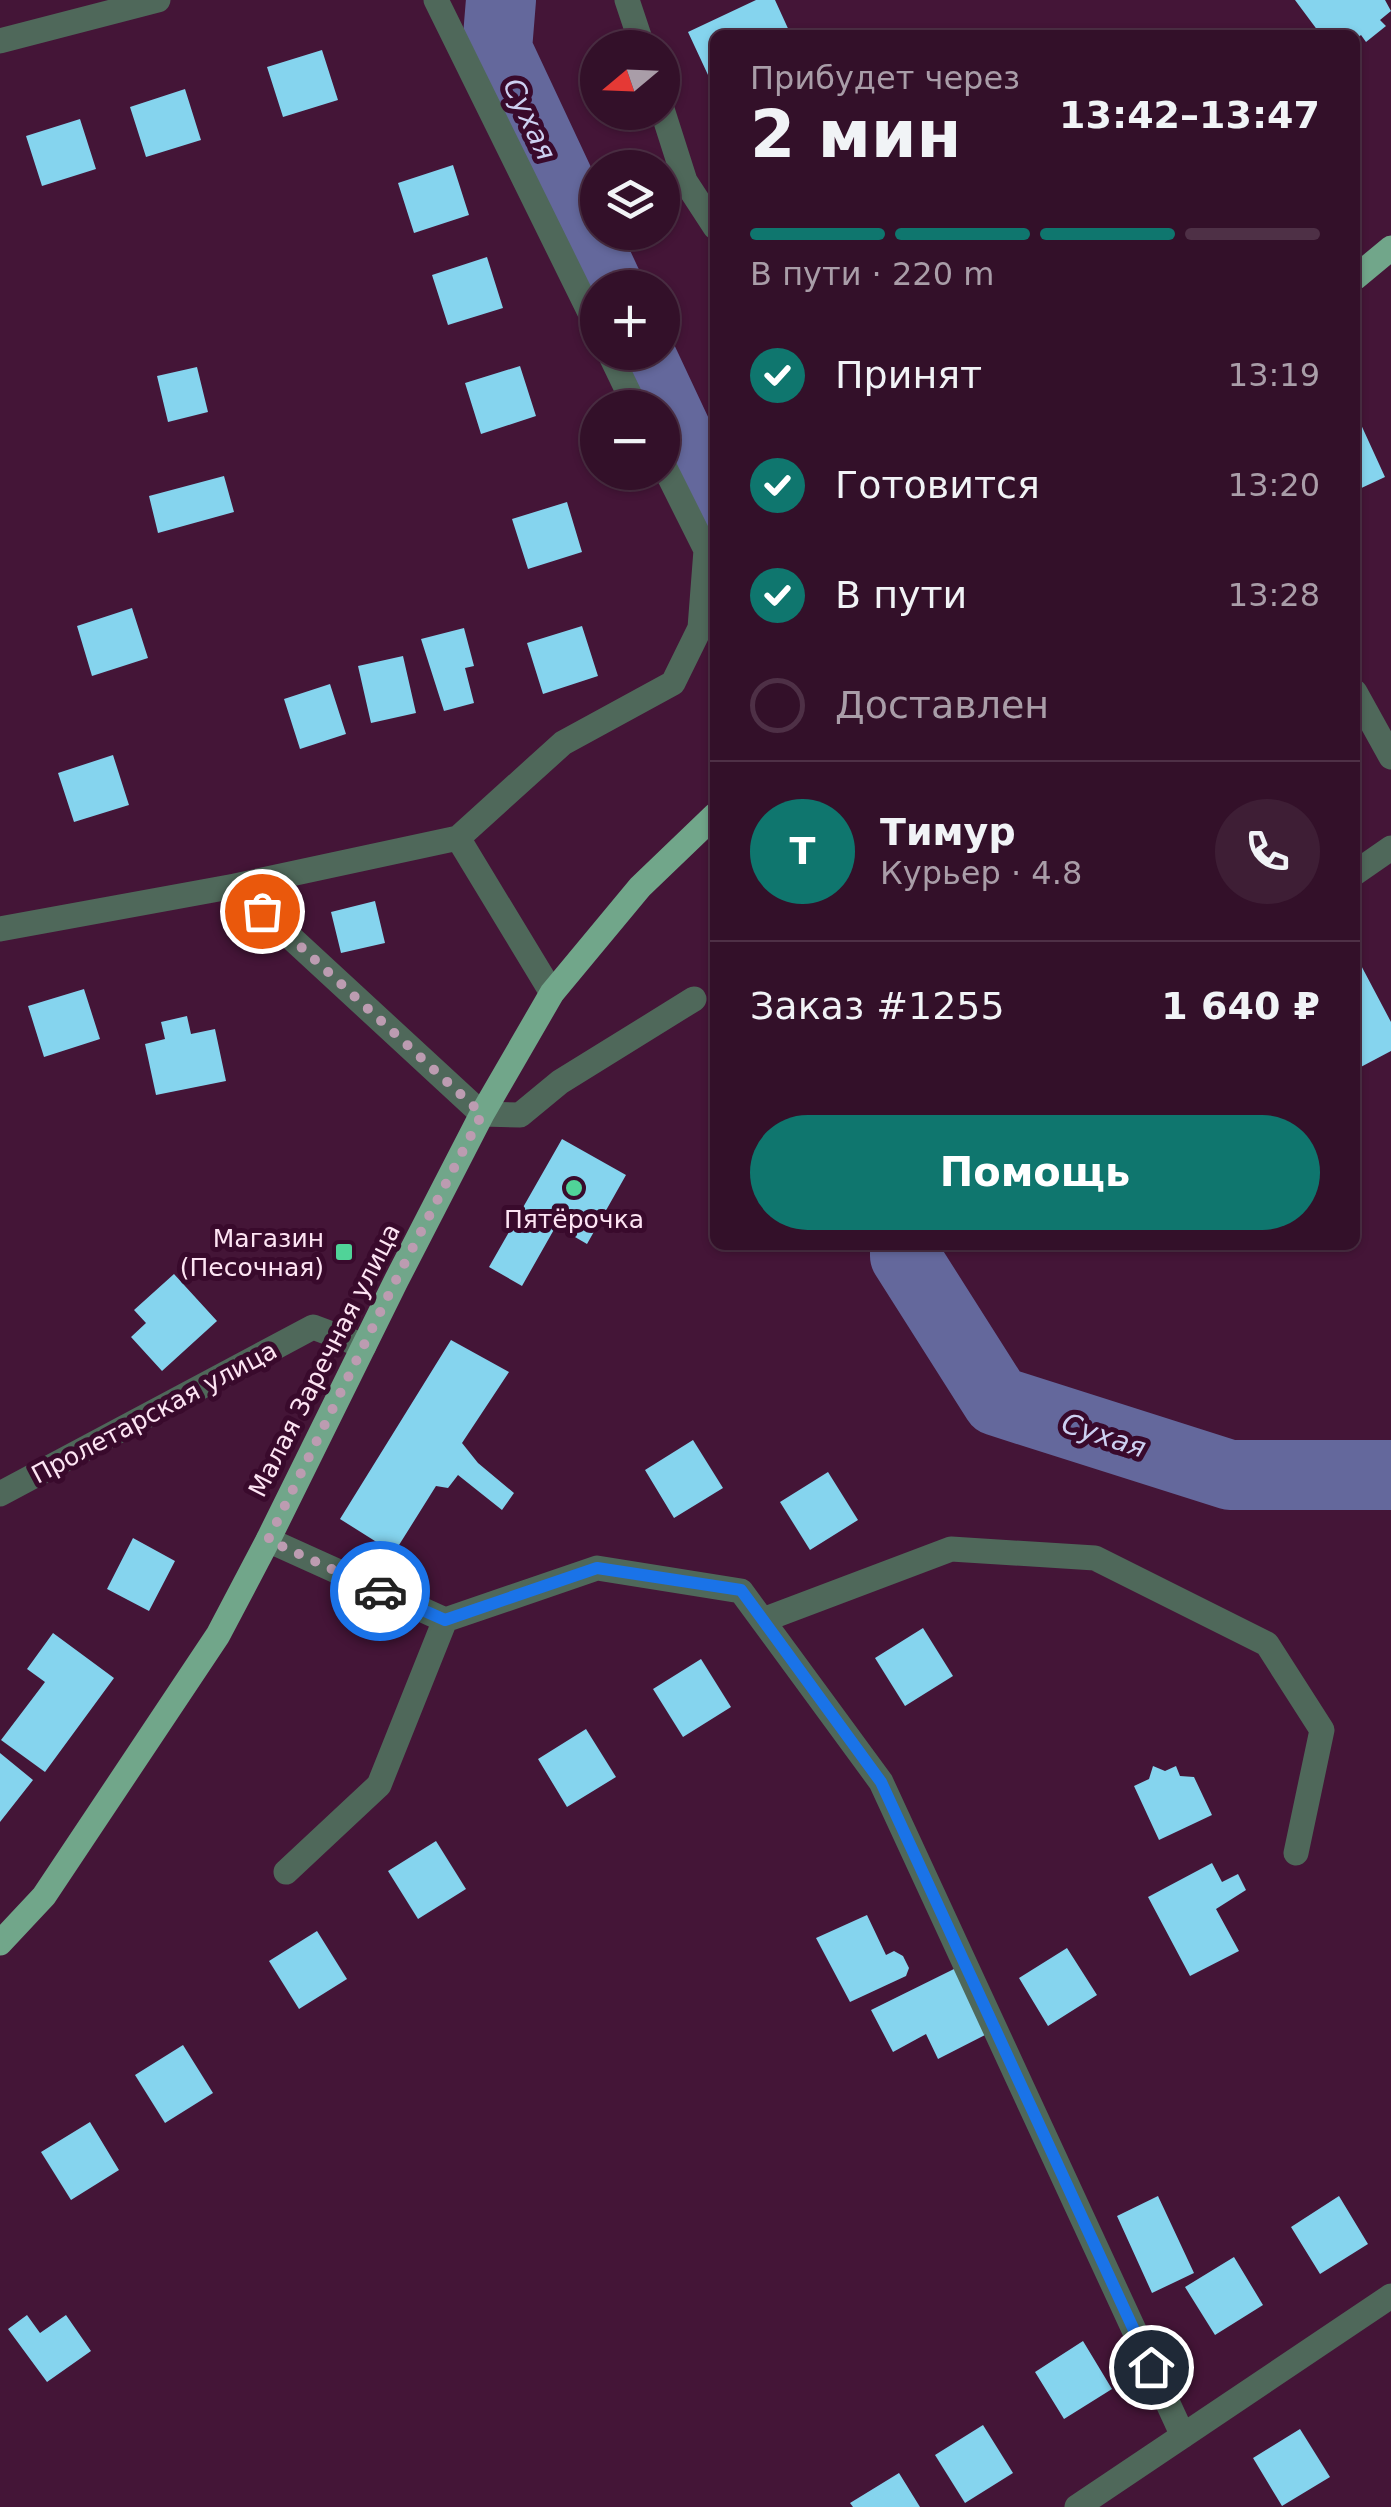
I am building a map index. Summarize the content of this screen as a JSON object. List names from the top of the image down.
{
  "streets": {
    "main road": ["Малая Заречная улица"],
    "street": ["Пролетарская улица"]
  },
  "crossings": [
    ["Малая Заречная улица", "Пролетарская улица"]
  ],
  "water": ["Сухая"],
  "places": {
    "other": ["Пятёрочка"],
    "transit": ["Магазин (Песочная)"]
  },
  "north": "left",
  "page": {
    "map_buttons": ["+", "−"],
    "heading": ["2 мин", "Прибудет через", "13:42–13:47"],
    "panel": [
      "Тимур",
      "Курьер · 4.8",
      "Заказ #1255",
      "1 640 ₽"
    ],
    "bar": "В пути · 220 m",
    "list": [
      ["Принят", "13:19"],
      ["Готовится", "13:20"],
      ["В пути", "13:28"],
      "Доставлен"
    ],
    "round": "Т",
    "buttons": "Помощь"
  }
}
